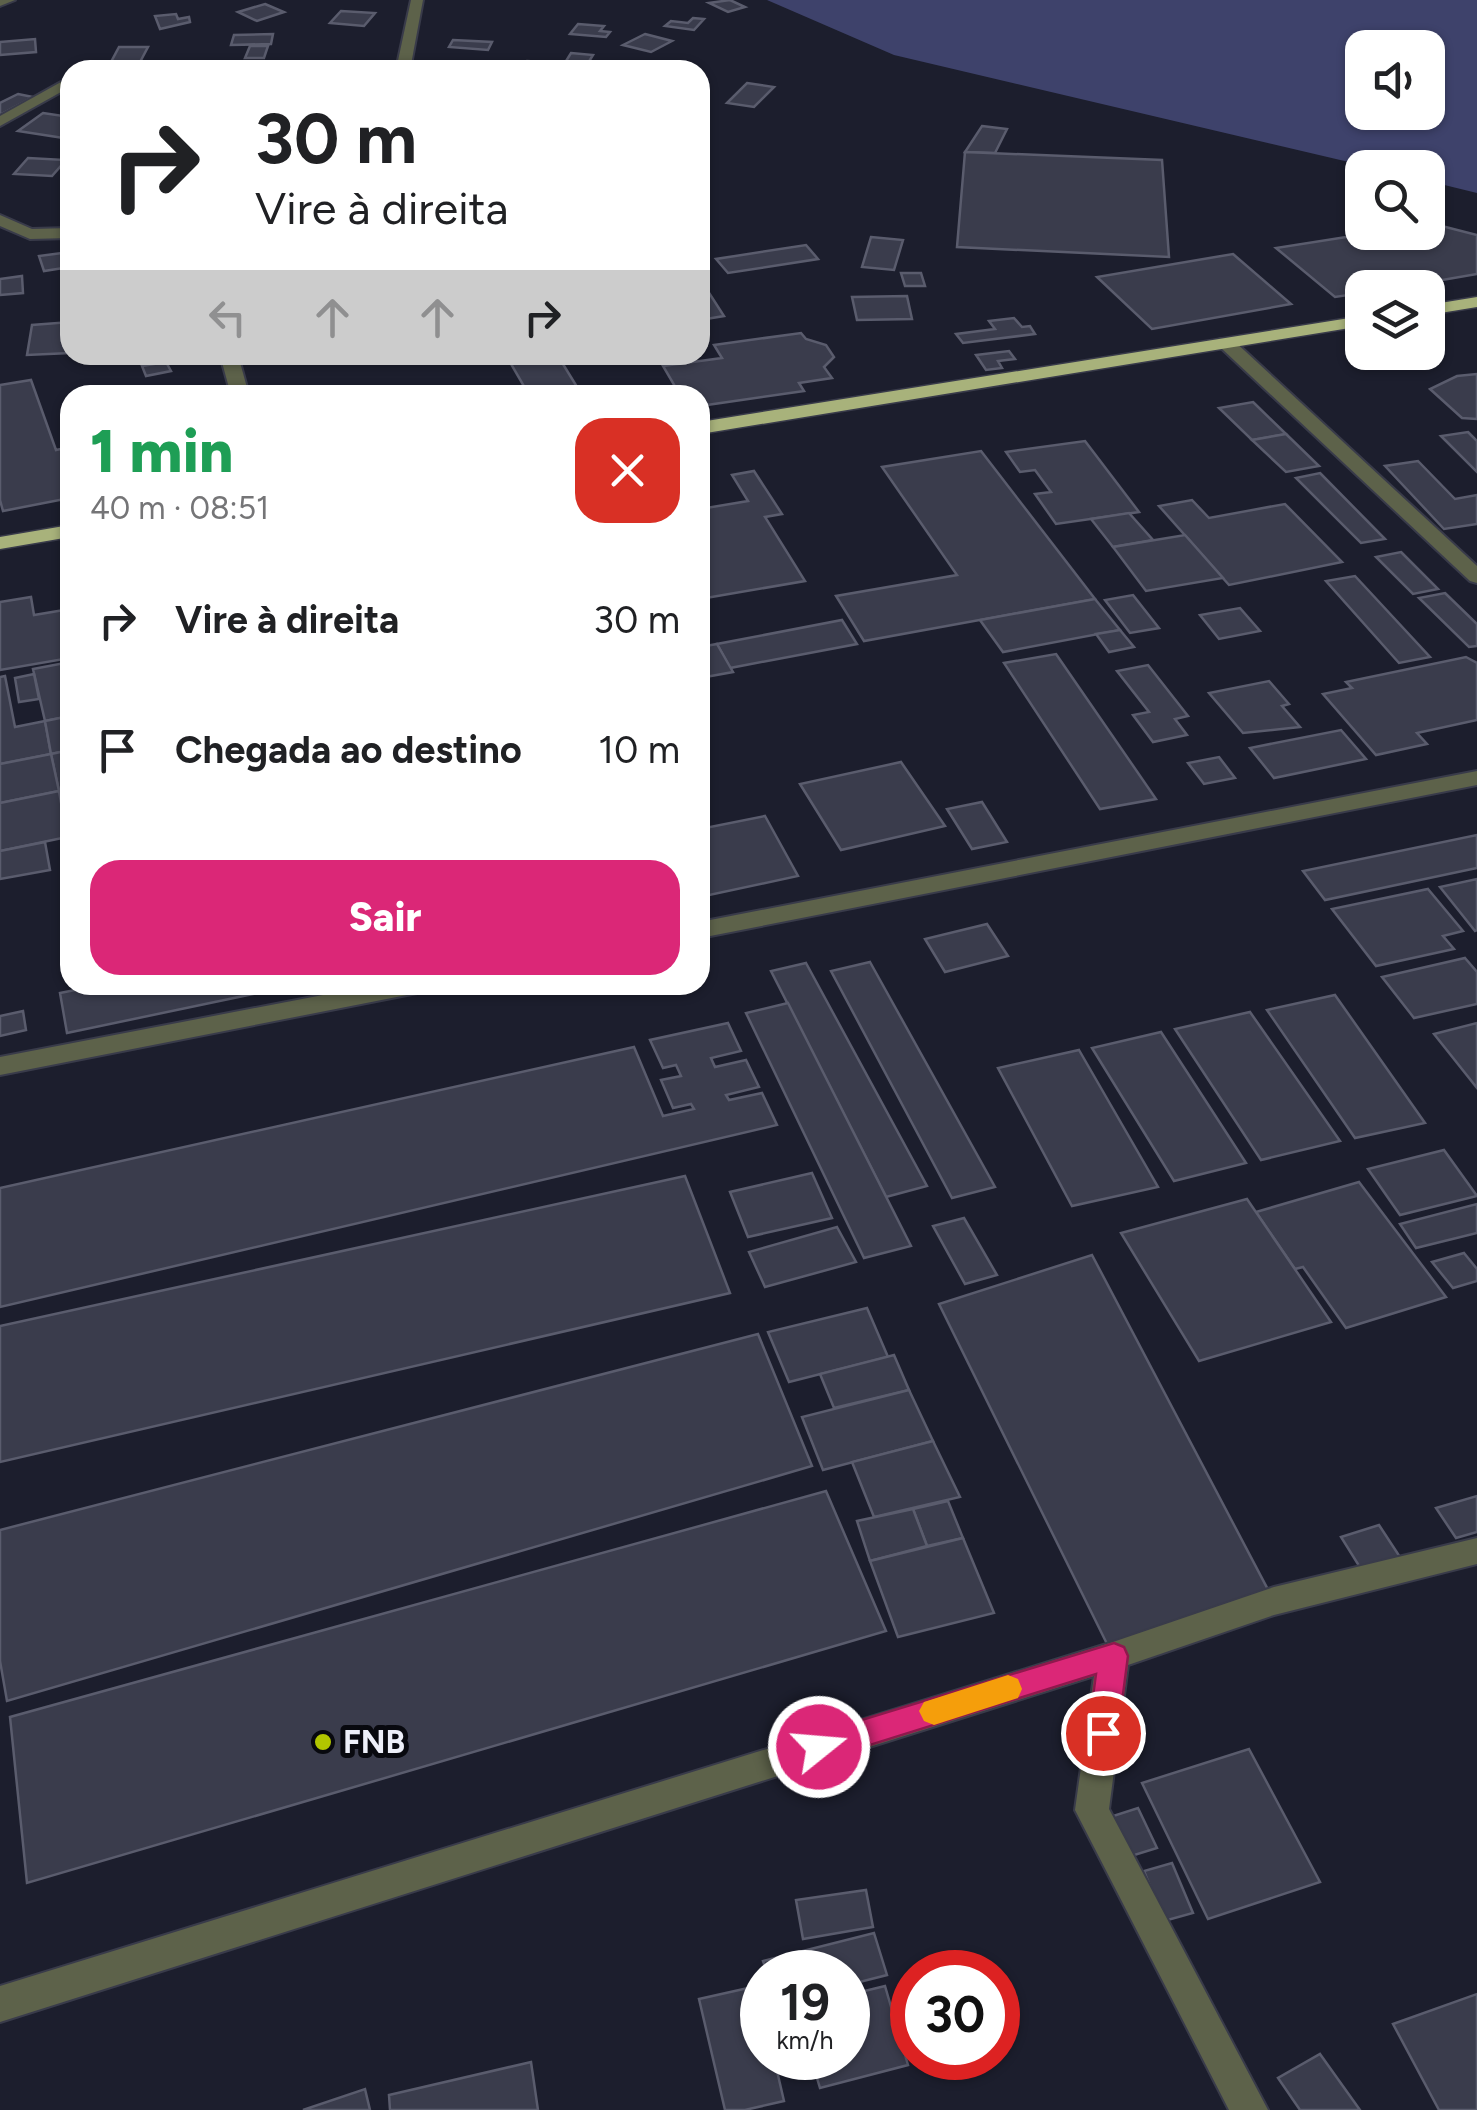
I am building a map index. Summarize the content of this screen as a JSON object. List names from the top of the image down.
{
  "places": ["FNB"],
  "page": {
    "turn": ["30 m", "Vire à direita"],
    "heading": ["1 min", "40 m · 08:51"],
    "list": [
      {
        "name": "Vire à direita",
        "value": "30 m"
      },
      {
        "name": "Chegada ao destino",
        "value": "10 m"
      }
    ],
    "buttons": "Sair",
    "speed": "19 km/h",
    "limit": "30"
  }
}
